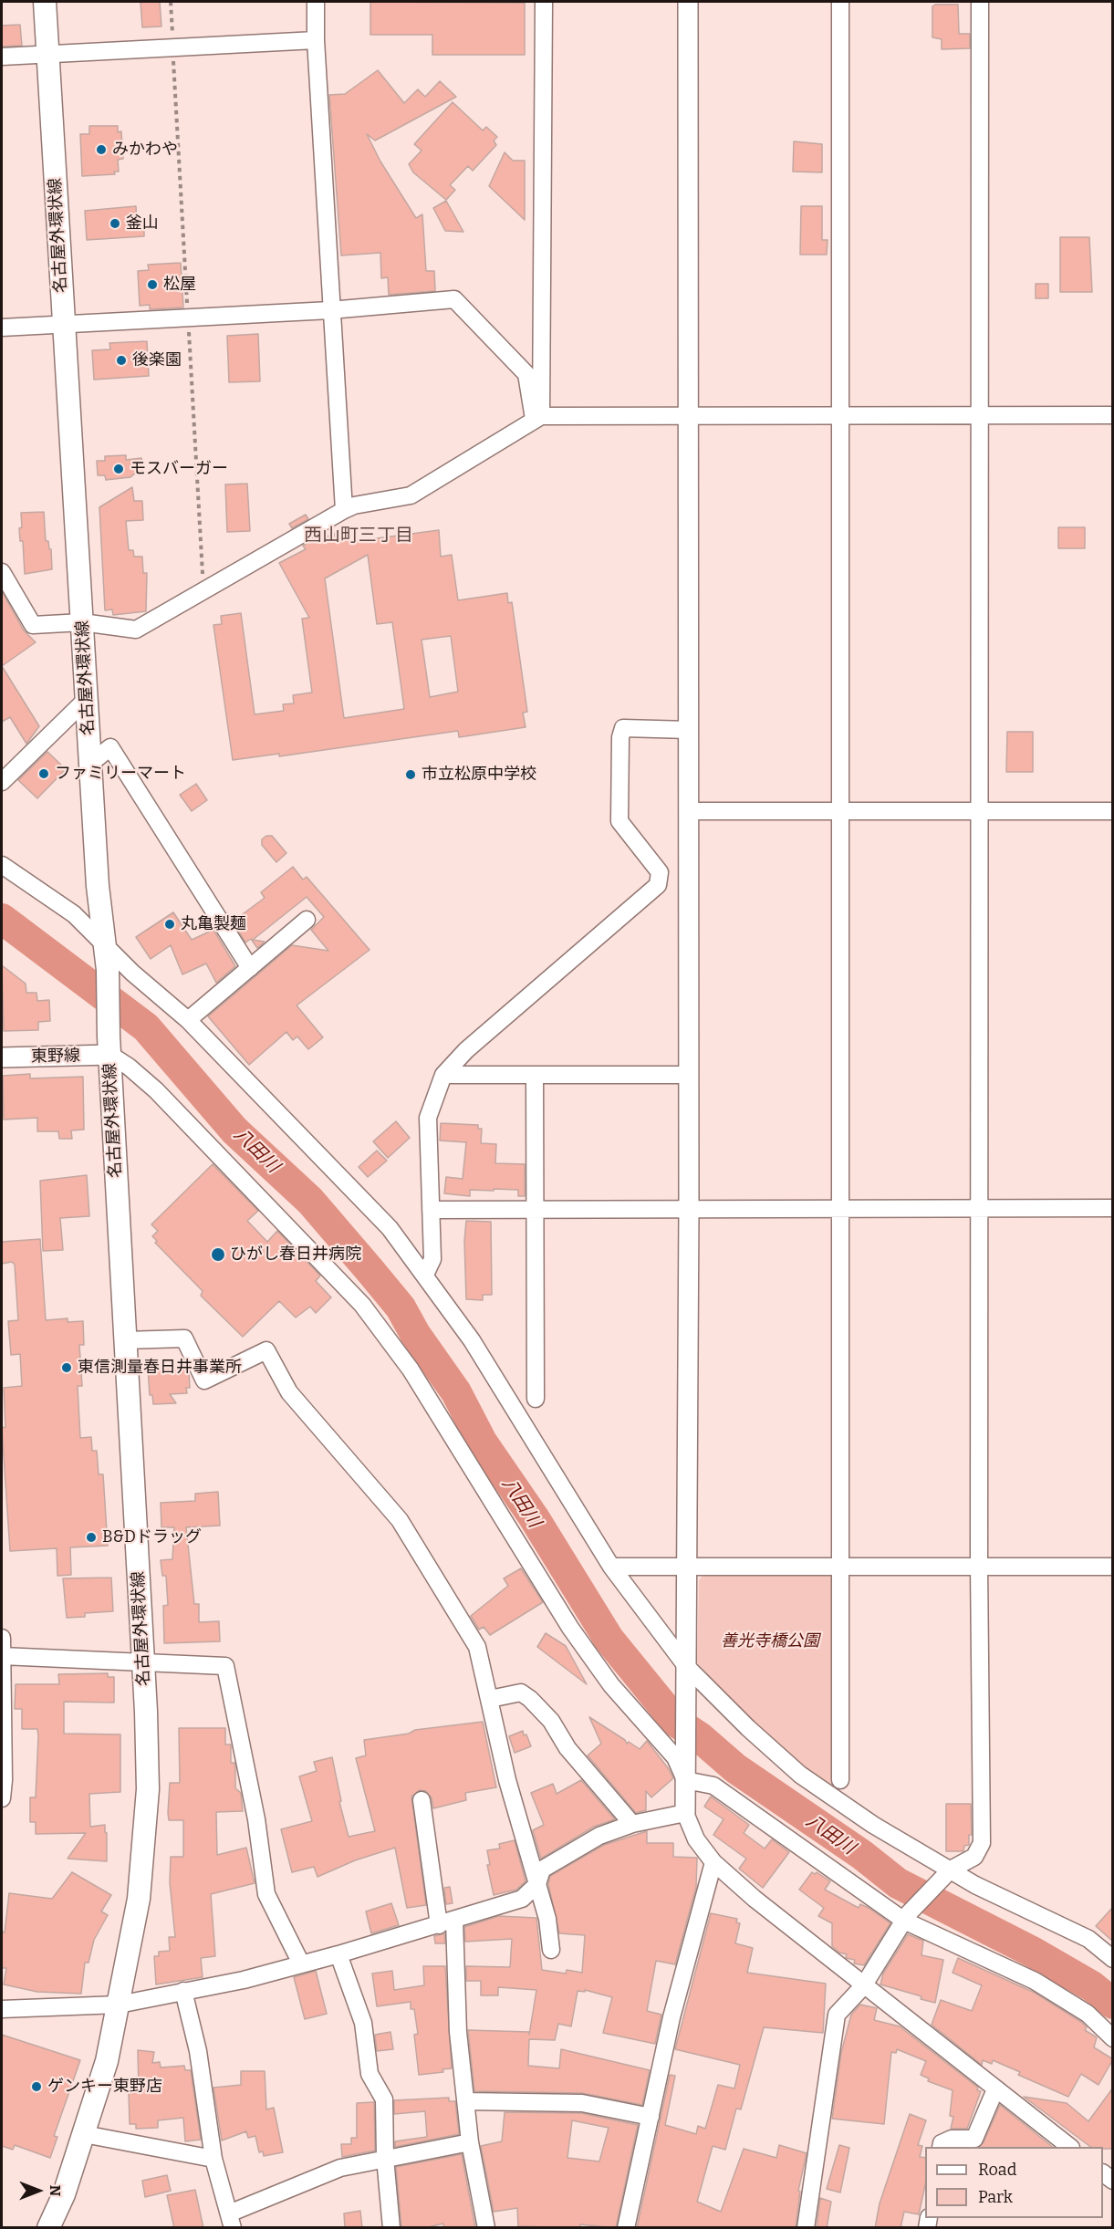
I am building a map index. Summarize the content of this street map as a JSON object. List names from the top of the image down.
{
  "streets": {
    "main road": ["名古屋外環状線"],
    "street": ["東野線"]
  },
  "crossings": [
    ["名古屋外環状線", "東野線"]
  ],
  "districts": ["西山町三丁目"],
  "water": ["八田川"],
  "parks": ["善光寺橋公園"],
  "places": [
    "みかわや",
    "釜山",
    "松屋",
    "後楽園",
    "モスバーガー",
    "ファミリーマート",
    "市立松原中学校",
    "丸亀製麺",
    "ひがし春日井病院",
    "東信測量春日井事業所",
    "B&Dドラッグ",
    "ゲンキー東野店"
  ],
  "legend": ["Road", "Park"],
  "north": "right"
}
